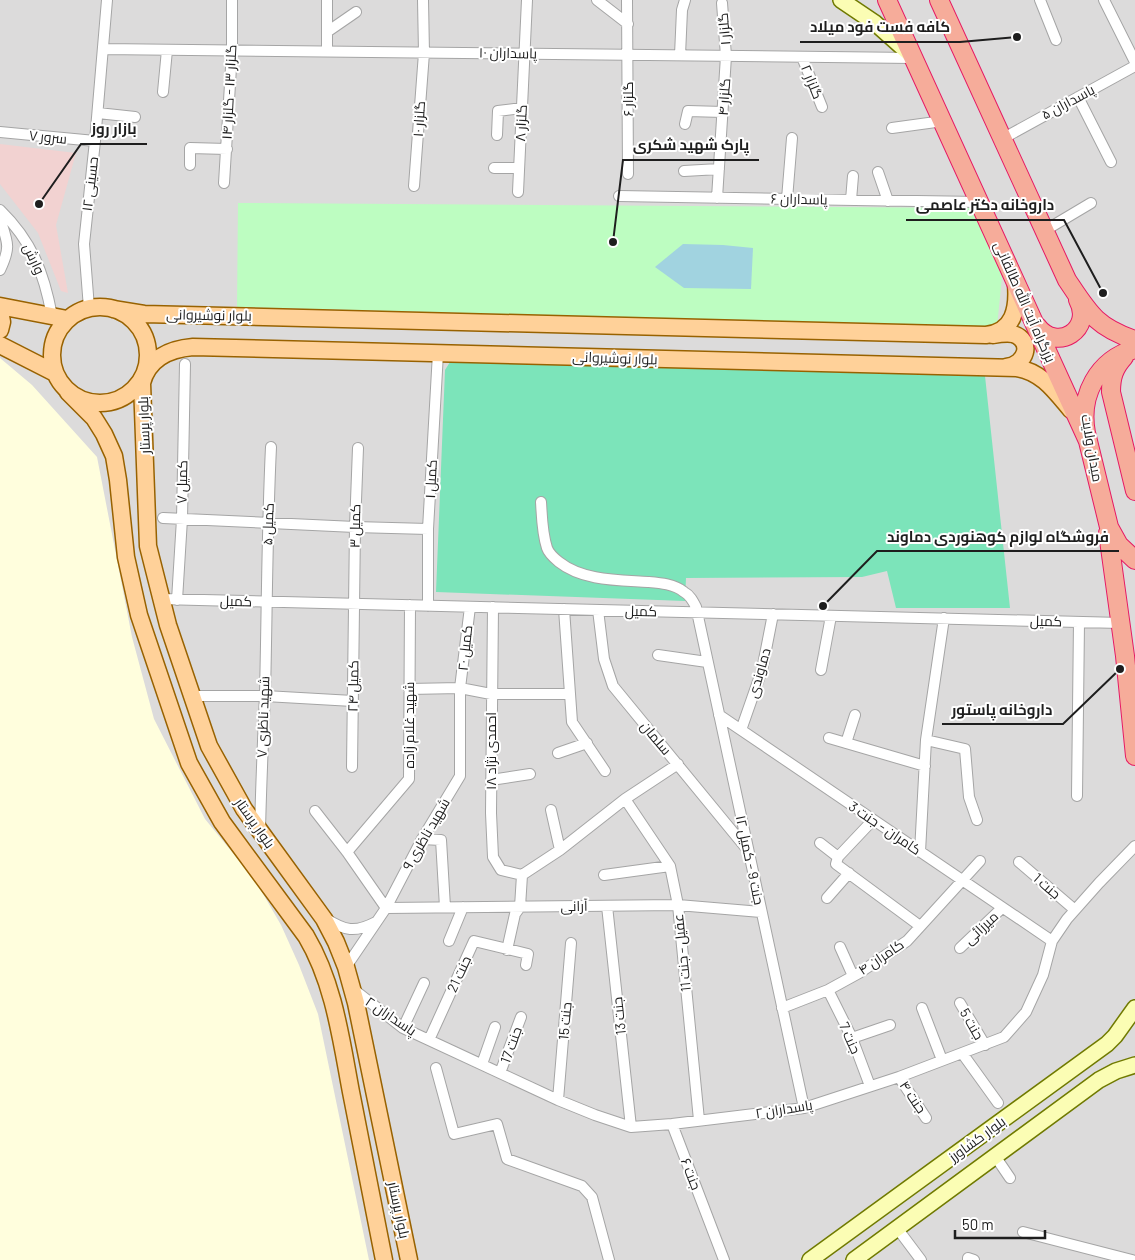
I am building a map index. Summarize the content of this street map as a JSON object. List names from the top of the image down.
{
  "streets": {
    "highway": ["بزرگراه آیت الله طالقانی", "میدان ولایت"],
    "main road": ["بلوار نوشیروانی", "بلوار پرستار", "بلوار کشاورز"],
    "street": [
      "گلزار ۱",
      "پاسداران ١٠",
      "گلزار ۲",
      "گلزار ۱۳ - گلزار ۱۴",
      "گلزار ۴",
      "گلزار ۶",
      "پاسداران ۵",
      "گلزار ۱۰",
      "گلزار ۸",
      "سرور ۷",
      "حسینی ۱۲",
      "پاسداران ۶",
      "وارش",
      "کمیل ۱",
      "کمیل ۷",
      "کمیل ۵",
      "کمیل ۳",
      "کمیل",
      "کمیل ۲۰",
      "دماوندی",
      "کمیل ۲۴",
      "شهید ناظری ۷",
      "شهید غلام زاده",
      "سلمان",
      "احمدی نژاد ۱۸",
      "کامران - جنت 3",
      "شهید ناظری ۹",
      "جنت 9 - کمیل ۱۲",
      "جنت 1",
      "آرانی",
      "میرزائی",
      "عقیل - جنت 11",
      "کامران ۴",
      "جنت 21",
      "پاسداران ۲",
      "جنت 13",
      "جنت 15",
      "جنت 5",
      "جنت 7",
      "جنت 17",
      "جنت ۴",
      "جنت ۶"
    ]
  },
  "crossings": [
    ["گلزار ۱", "پاسداران ١٠"],
    ["گلزار ۱", "گلزار ۴"],
    ["پاسداران ١٠", "گلزار ۲"],
    ["پاسداران ١٠", "گلزار ۱۳ - گلزار ۱۴"],
    ["پاسداران ١٠", "گلزار ۴"],
    ["پاسداران ١٠", "گلزار ۶"],
    ["پاسداران ١٠", "گلزار ۱۰"],
    ["پاسداران ١٠", "گلزار ۸"],
    ["پاسداران ١٠", "حسینی ۱۲"],
    ["پاسداران ١٠", "بزرگراه آیت الله طالقانی"],
    ["گلزار ۴", "پاسداران ۶"],
    ["سرور ۷", "حسینی ۱۲"],
    ["حسینی ۱۲", "وارش"],
    ["حسینی ۱۲", "بلوار نوشیروانی"],
    ["حسینی ۱۲", "بلوار پرستار"],
    ["پاسداران ۶", "بزرگراه آیت الله طالقانی"],
    ["وارش", "بلوار نوشیروانی"],
    ["وارش", "بلوار پرستار"],
    ["بزرگراه آیت الله طالقانی", "بلوار نوشیروانی"],
    ["بزرگراه آیت الله طالقانی", "میدان ولایت"],
    ["بلوار نوشیروانی", "بلوار پرستار"],
    ["بلوار نوشیروانی", "کمیل ۱"],
    ["بلوار پرستار", "کمیل ۷"],
    ["بلوار پرستار", "کمیل"],
    ["بلوار پرستار", "شهید ناظری ۷"],
    ["بلوار پرستار", "شهید ناظری ۹"],
    ["بلوار پرستار", "پاسداران ۲"],
    ["کمیل ۱", "کمیل"],
    ["کمیل ۷", "کمیل"],
    ["کمیل ۵", "کمیل"],
    ["کمیل ۵", "شهید ناظری ۷"],
    ["کمیل ۳", "کمیل"],
    ["کمیل ۳", "کمیل ۲۴"],
    ["کمیل", "کمیل ۲۰"],
    ["کمیل", "دماوندی"],
    ["کمیل", "کمیل ۲۴"],
    ["کمیل", "شهید ناظری ۷"],
    ["کمیل", "شهید غلام زاده"],
    ["کمیل", "سلمان"],
    ["کمیل", "احمدی نژاد ۱۸"],
    ["کمیل", "جنت 9 - کمیل ۱۲"],
    ["کمیل ۲۰", "شهید ناظری ۹"],
    ["دماوندی", "کامران - جنت 3"],
    ["سلمان", "جنت 9 - کمیل ۱۲"],
    ["کامران - جنت 3", "جنت 9 - کمیل ۱۲"],
    ["کامران - جنت 3", "میرزائی"],
    ["کامران - جنت 3", "کامران ۴"],
    ["کامران - جنت 3", "پاسداران ۲"],
    ["شهید ناظری ۹", "آرانی"],
    ["جنت 9 - کمیل ۱۲", "آرانی"],
    ["جنت 9 - کمیل ۱۲", "کامران ۴"],
    ["جنت 9 - کمیل ۱۲", "پاسداران ۲"],
    ["جنت 1", "پاسداران ۲"],
    ["آرانی", "عقیل - جنت 11"],
    ["آرانی", "جنت 13"],
    ["عقیل - جنت 11", "پاسداران ۲"],
    ["کامران ۴", "جنت 7"],
    ["جنت 21", "پاسداران ۲"],
    ["پاسداران ۲", "جنت 13"],
    ["پاسداران ۲", "جنت 15"],
    ["پاسداران ۲", "جنت 5"],
    ["پاسداران ۲", "جنت 7"],
    ["پاسداران ۲", "جنت 17"],
    ["پاسداران ۲", "جنت ۴"],
    ["پاسداران ۲", "جنت ۶"]
  ],
  "places": [
    "کافه فست فود میلاد",
    "بازار روز",
    "پارک شهید شکری",
    "داروخانه دکتر عاصمی",
    "فروشگاه لوازم کوهنوردی دماوند",
    "داروخانه پاستور"
  ],
  "scale_bar": "50 m"
}
